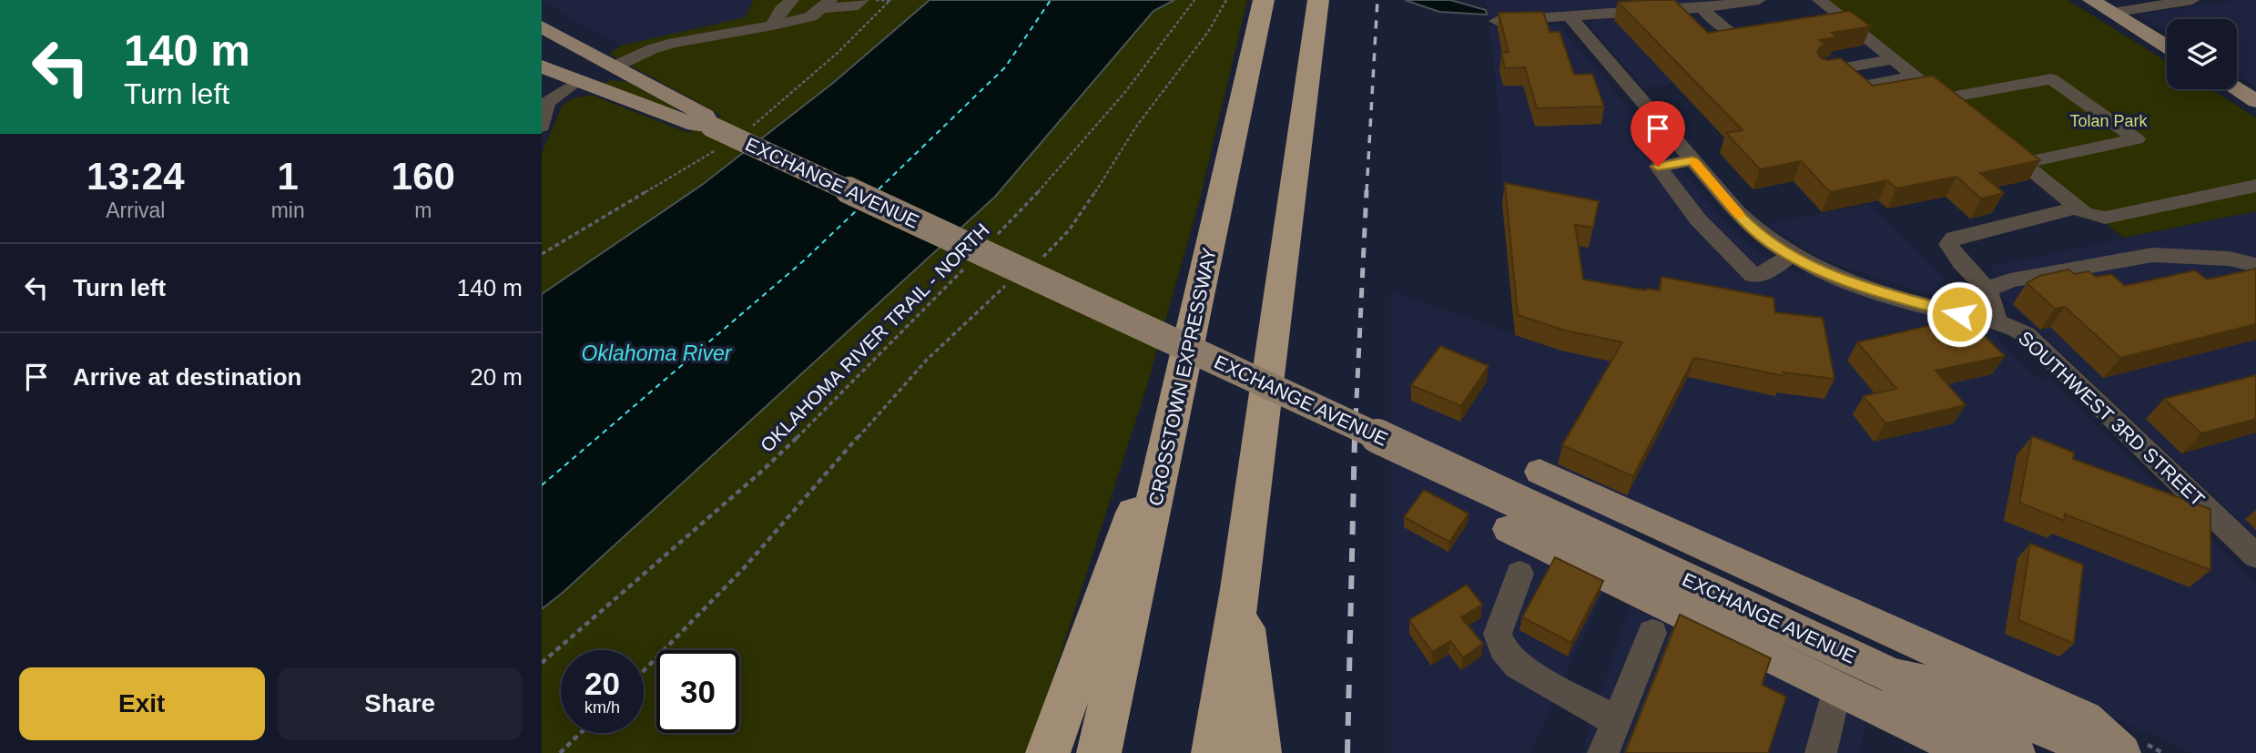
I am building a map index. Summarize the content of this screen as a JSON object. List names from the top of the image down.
{
  "streets": {
    "highway": ["CROSSTOWN EXPRESSWAY"],
    "main road": ["EXCHANGE AVENUE"],
    "street": ["SOUTHWEST 3RD STREET"],
    "path": ["OKLAHOMA RIVER TRAIL - NORTH"]
  },
  "water": ["Oklahoma River"],
  "parks": ["Tolan Park"],
  "page": {
    "turn": ["140 m", "Turn left"],
    "eta": [
      "13:24",
      "Arrival",
      "1",
      "min",
      "160",
      "m"
    ],
    "list": [
      {
        "name": "Turn left",
        "value": "140 m"
      },
      {
        "name": "Arrive at destination",
        "value": "20 m"
      }
    ],
    "speed": "20 km/h",
    "limit": "30",
    "buttons": ["Exit", "Share"]
  }
}
